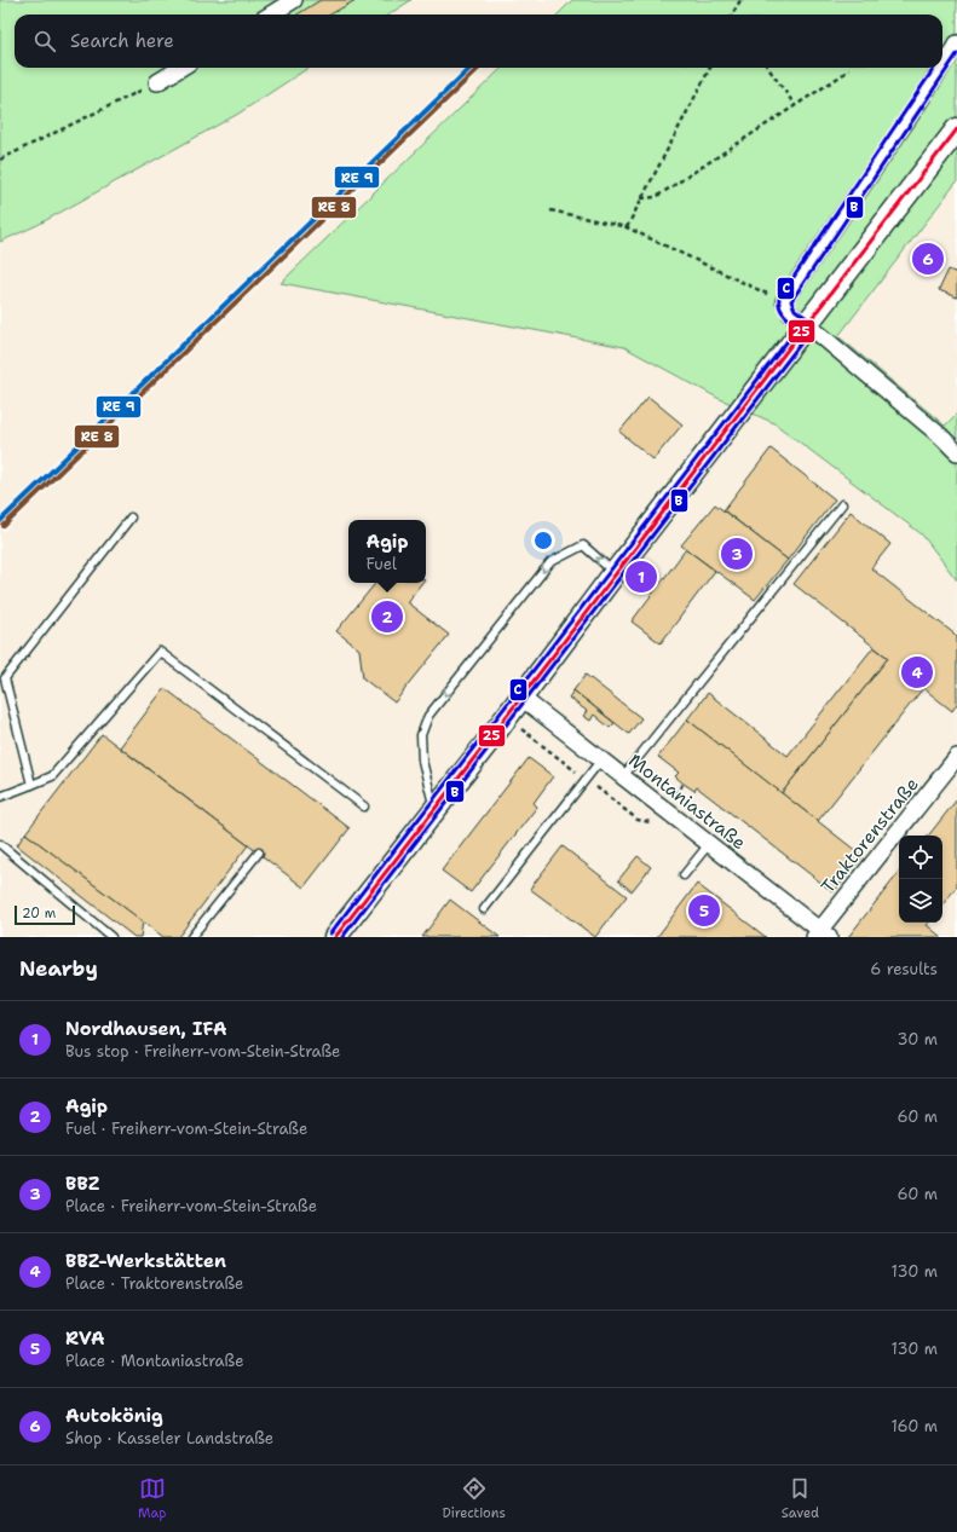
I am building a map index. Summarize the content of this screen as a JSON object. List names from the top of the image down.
{
  "streets": {
    "street": ["Montaniastraße", "Traktorenstraße"]
  },
  "crossings": [
    ["Montaniastraße", "Traktorenstraße"]
  ],
  "lines": ["transit line B", "transit line C", "transit line 25"],
  "scale_bar": "20 m",
  "page": {
    "search": "Search here",
    "pins": [
      "6",
      "3",
      "1",
      "2",
      "4",
      "5"
    ],
    "popup": ["Agip", "Fuel"],
    "scale": "20 m",
    "heading": ["Nearby", "6 results"],
    "list": [
      {
        "mark": "1",
        "name": "Nordhausen, IFA",
        "note": "Bus stop · Freiherr-vom-Stein-Straße",
        "value": "30 m"
      },
      {
        "mark": "2",
        "name": "Agip",
        "note": "Fuel · Freiherr-vom-Stein-Straße",
        "value": "60 m"
      },
      {
        "mark": "3",
        "name": "BBZ",
        "note": "Place · Freiherr-vom-Stein-Straße",
        "value": "60 m"
      },
      {
        "mark": "4",
        "name": "BBZ-Werkstätten",
        "note": "Place · Traktorenstraße",
        "value": "130 m"
      },
      {
        "mark": "5",
        "name": "RVA",
        "note": "Place · Montaniastraße",
        "value": "130 m"
      },
      {
        "mark": "6",
        "name": "Autokönig",
        "note": "Shop · Kasseler Landstraße",
        "value": "160 m"
      }
    ],
    "nav": ["Map", "Directions", "Saved"]
  }
}
